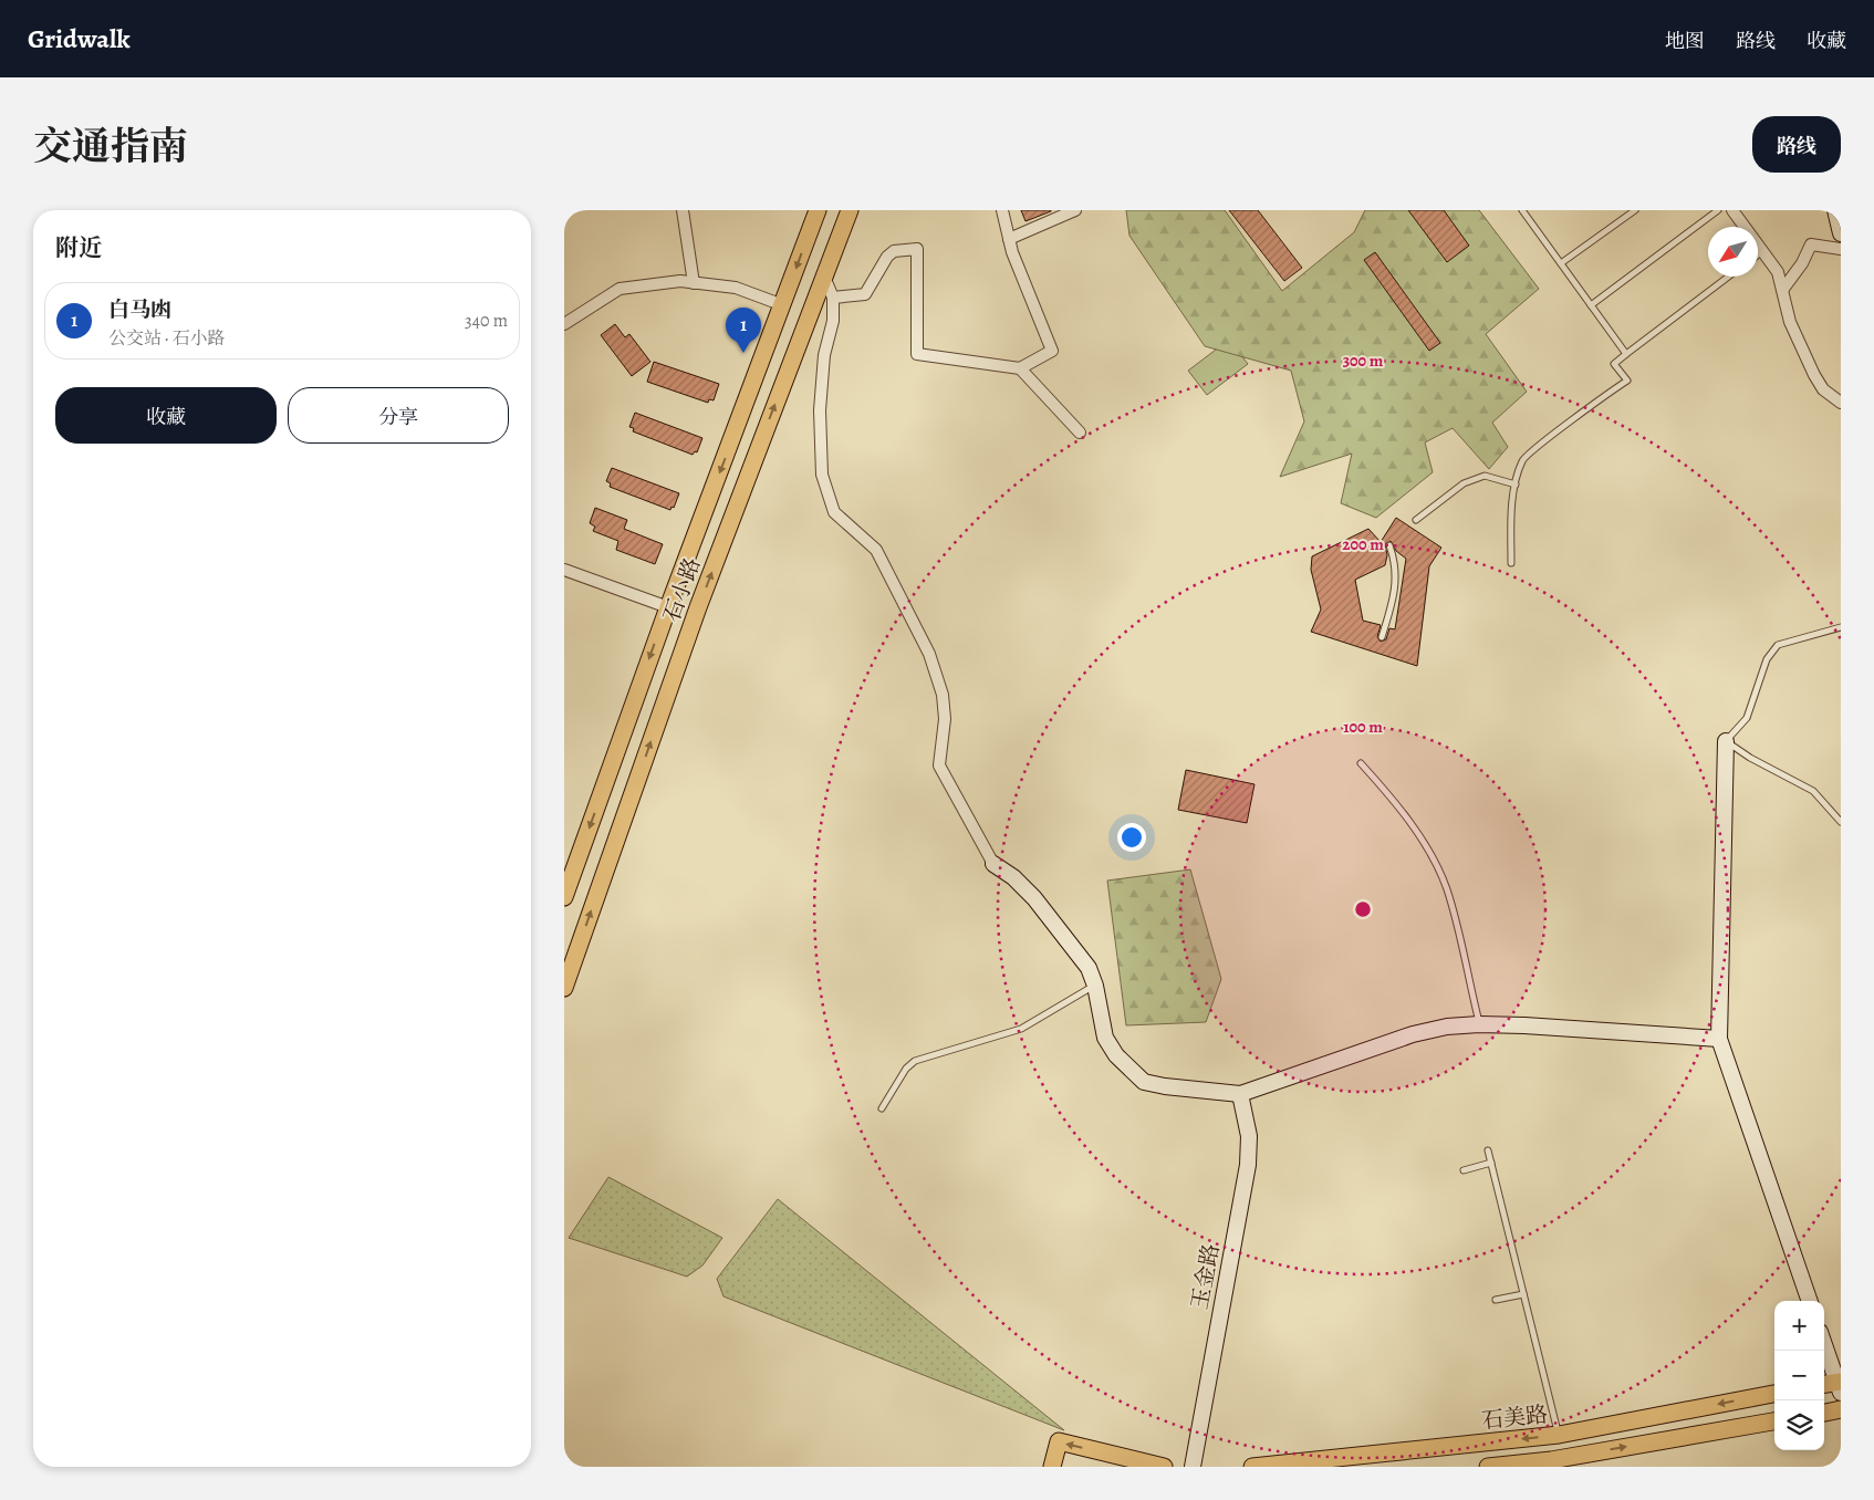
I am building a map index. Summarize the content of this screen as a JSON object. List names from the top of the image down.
{
  "streets": {
    "main road": ["石小路", "石美路"],
    "street": ["玉金路"]
  },
  "north": "bottom left",
  "page": {
    "header": "Gridwalk",
    "nav": ["地图", "路线", "收藏"],
    "title": "交通指南",
    "buttons": [
      "路线",
      ["收藏", "分享"]
    ],
    "heading": "附近",
    "list": [
      {
        "mark": "1",
        "name": "白马凼",
        "note": "公交站 · 石小路",
        "value": "340 m"
      }
    ],
    "pins": "1",
    "map_buttons": ["+", "−"]
  },
  "rings": ["300 m", "200 m", "100 m"]
}
